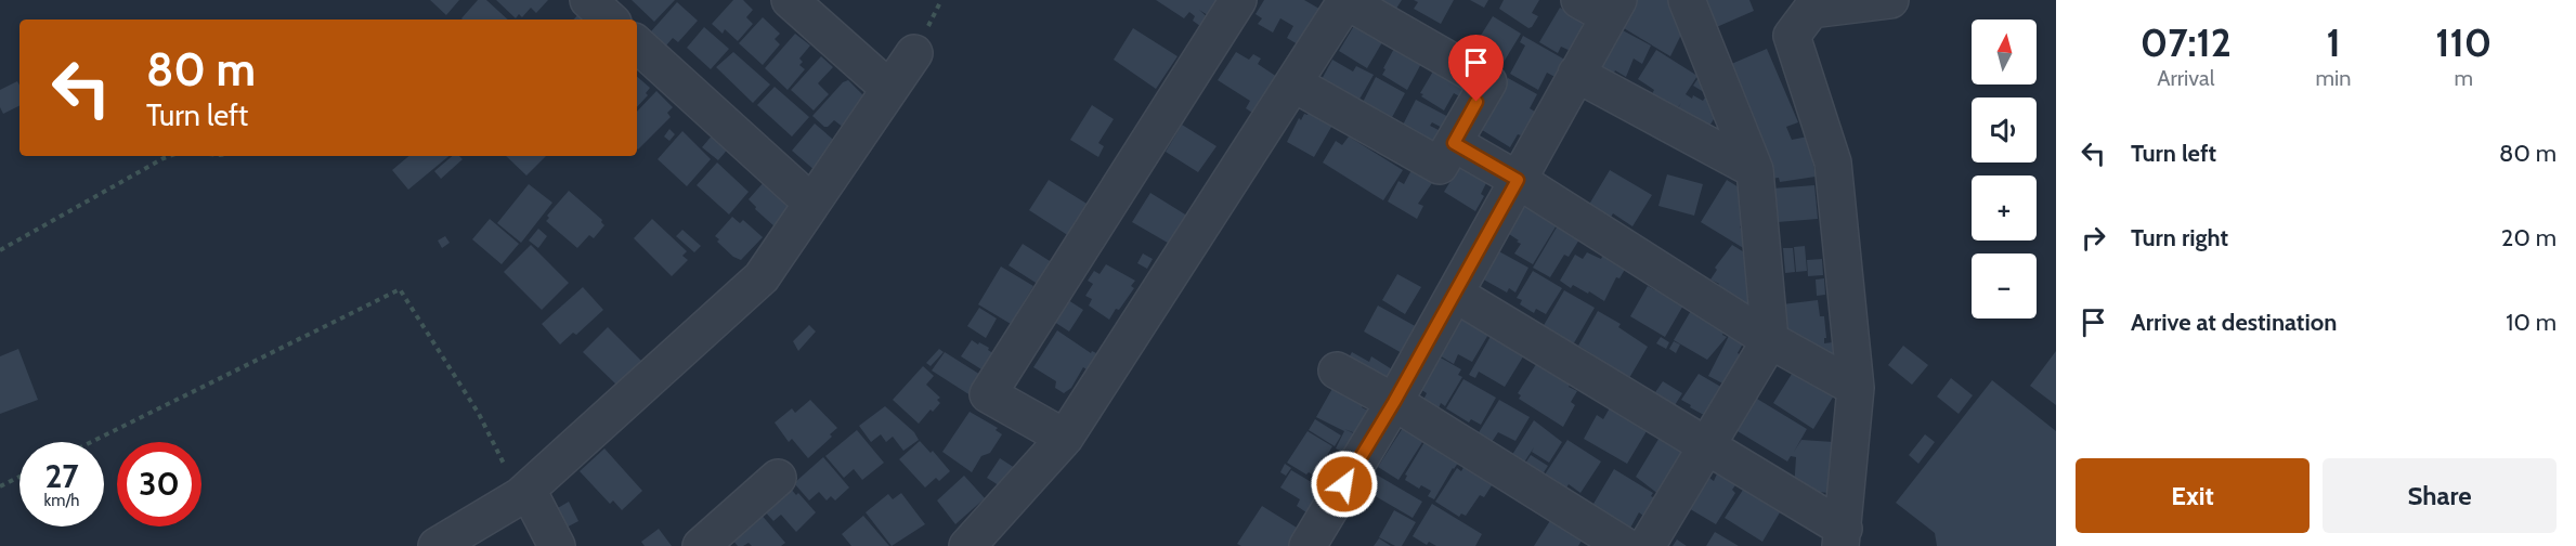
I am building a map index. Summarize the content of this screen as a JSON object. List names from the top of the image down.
{
  "north": "top",
  "page": {
    "eta": [
      "07:12",
      "Arrival",
      "1",
      "min",
      "110",
      "m"
    ],
    "map_buttons": ["+", "−"],
    "turn": ["80 m", "Turn left"],
    "list": [
      {
        "name": "Turn left",
        "value": "80 m"
      },
      {
        "name": "Turn right",
        "value": "20 m"
      },
      {
        "name": "Arrive at destination",
        "value": "10 m"
      }
    ],
    "speed": "27 km/h",
    "limit": "30",
    "buttons": ["Exit", "Share"]
  }
}
